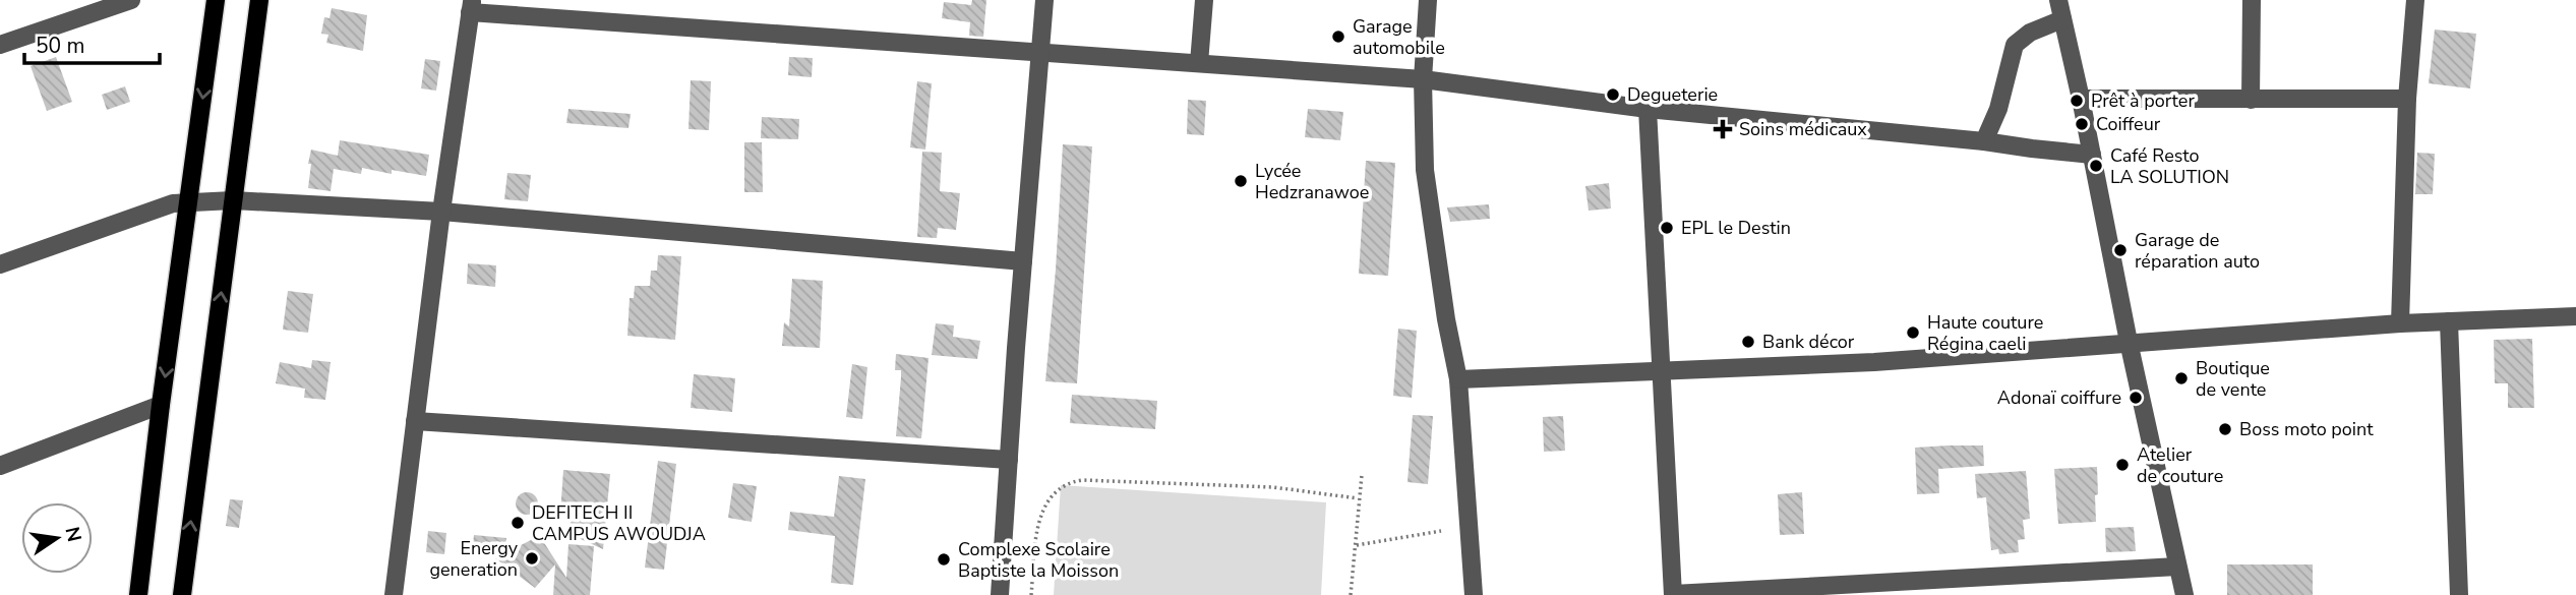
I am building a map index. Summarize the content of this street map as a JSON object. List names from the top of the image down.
{
  "places": {
    "other": [
      "Garage automobile",
      "Degueterie",
      "Prêt à porter",
      "Coiffeur",
      "Café Resto LA SOLUTION",
      "Lycée Hedzranawoe",
      "EPL le Destin",
      "Garage de réparation auto",
      "Haute couture Régina caeli",
      "Bank décor",
      "Boutique de vente",
      "Adonaï coiffure",
      "Boss moto point",
      "Atelier de couture",
      "DEFITECH II CAMPUS AWOUDJA",
      "Energy generation",
      "Complexe Scolaire Baptiste la Moisson"
    ],
    "health": ["Soins médicaux"]
  },
  "scale_bar": "50 m",
  "north": "right"
}
